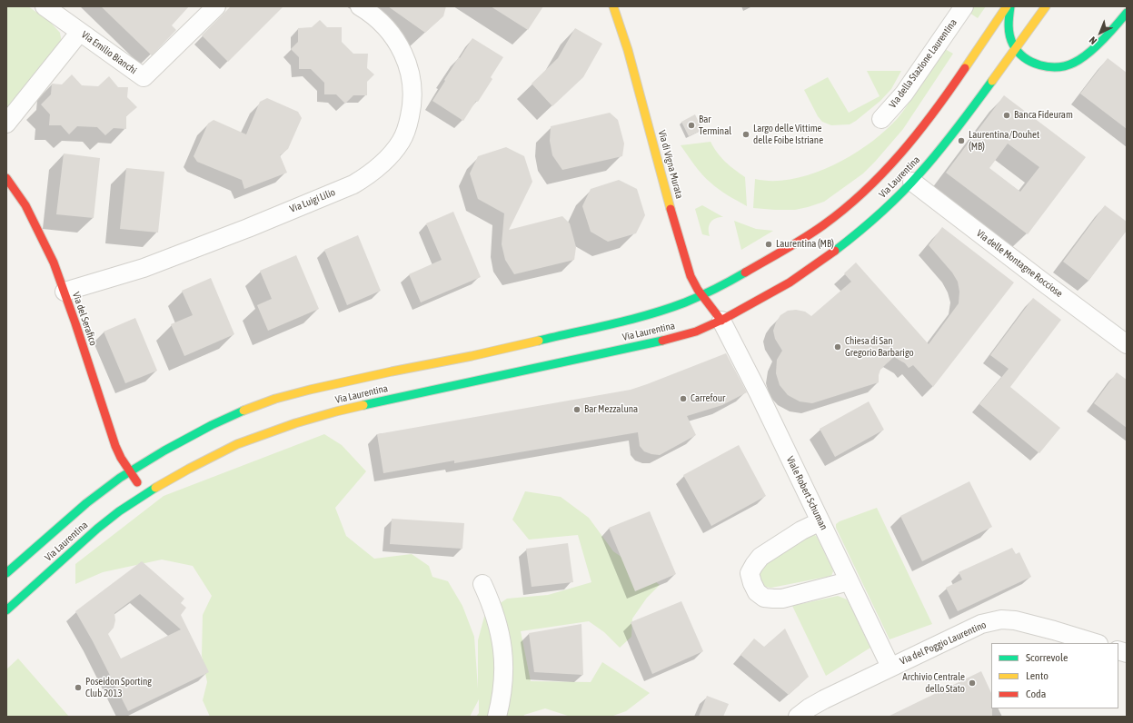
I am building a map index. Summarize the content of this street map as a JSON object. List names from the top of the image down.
{
  "streets": {
    "main road": ["Via di Vigna Murata", "Via Laurentina", "Via del Serafico"],
    "street": [
      "Via Emilio Bianchi",
      "Via della Stazione Laurentina",
      "Via Luigi Lilio",
      "Via delle Montagne Rocciose",
      "Viale Robert Schuman",
      "Via del Poggio Laurentino"
    ]
  },
  "crossings": [
    ["Via di Vigna Murata", "Via Laurentina"],
    ["Via di Vigna Murata", "Viale Robert Schuman"],
    ["Via Laurentina", "Via delle Montagne Rocciose"],
    ["Via Laurentina", "Via del Serafico"],
    ["Via Laurentina", "Viale Robert Schuman"],
    ["Via Luigi Lilio", "Via del Serafico"],
    ["Viale Robert Schuman", "Via del Poggio Laurentino"]
  ],
  "places": [
    "Banca Fideuram",
    "Bar Terminal",
    "Largo delle Vittime delle Foibe Istriane",
    "Laurentina/Douhet (MB)",
    "Laurentina (MB)",
    "Chiesa di San Gregorio Barbarigo",
    "Carrefour",
    "Bar Mezzaluna",
    "Archivio Centrale dello Stato",
    "Poseidon Sporting Club 2013"
  ],
  "legend": ["Scorrevole", "Lento", "Coda"],
  "north": "bottom left"
}
